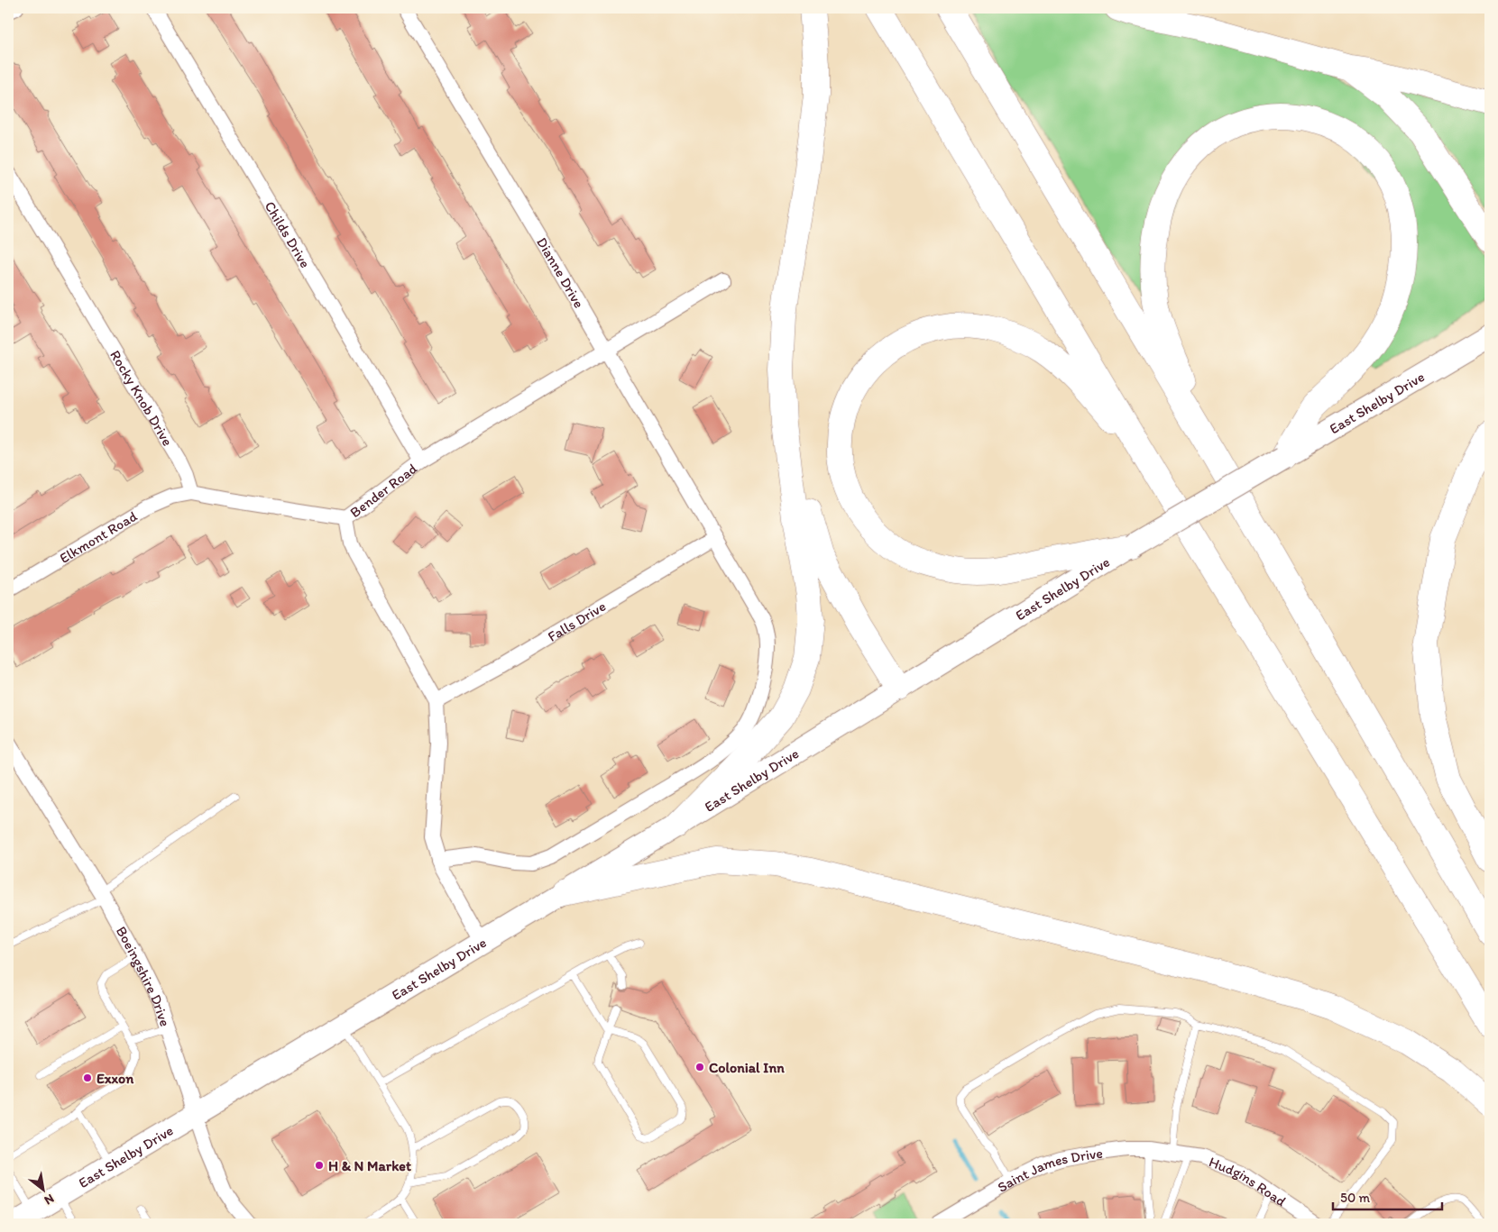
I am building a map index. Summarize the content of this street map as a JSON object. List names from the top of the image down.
{
  "streets": {
    "main road": ["East Shelby Drive"],
    "street": [
      "Childs Drive",
      "Dianne Drive",
      "Rocky Knob Drive",
      "Bender Road",
      "Elkmont Road",
      "Falls Drive",
      "Boeingshire Drive",
      "Saint James Drive",
      "Hudgins Road"
    ]
  },
  "crossings": [
    ["Childs Drive", "Bender Road"],
    ["Dianne Drive", "Bender Road"],
    ["Dianne Drive", "Falls Drive"],
    ["Rocky Knob Drive", "Elkmont Road"],
    ["East Shelby Drive", "Bender Road"],
    ["East Shelby Drive", "Boeingshire Drive"],
    ["Bender Road", "Falls Drive"],
    ["Saint James Drive", "Hudgins Road"]
  ],
  "places": ["Colonial Inn", "Exxon", "H & N Market"],
  "scale_bar": "50 m",
  "north": "bottom right"
}
